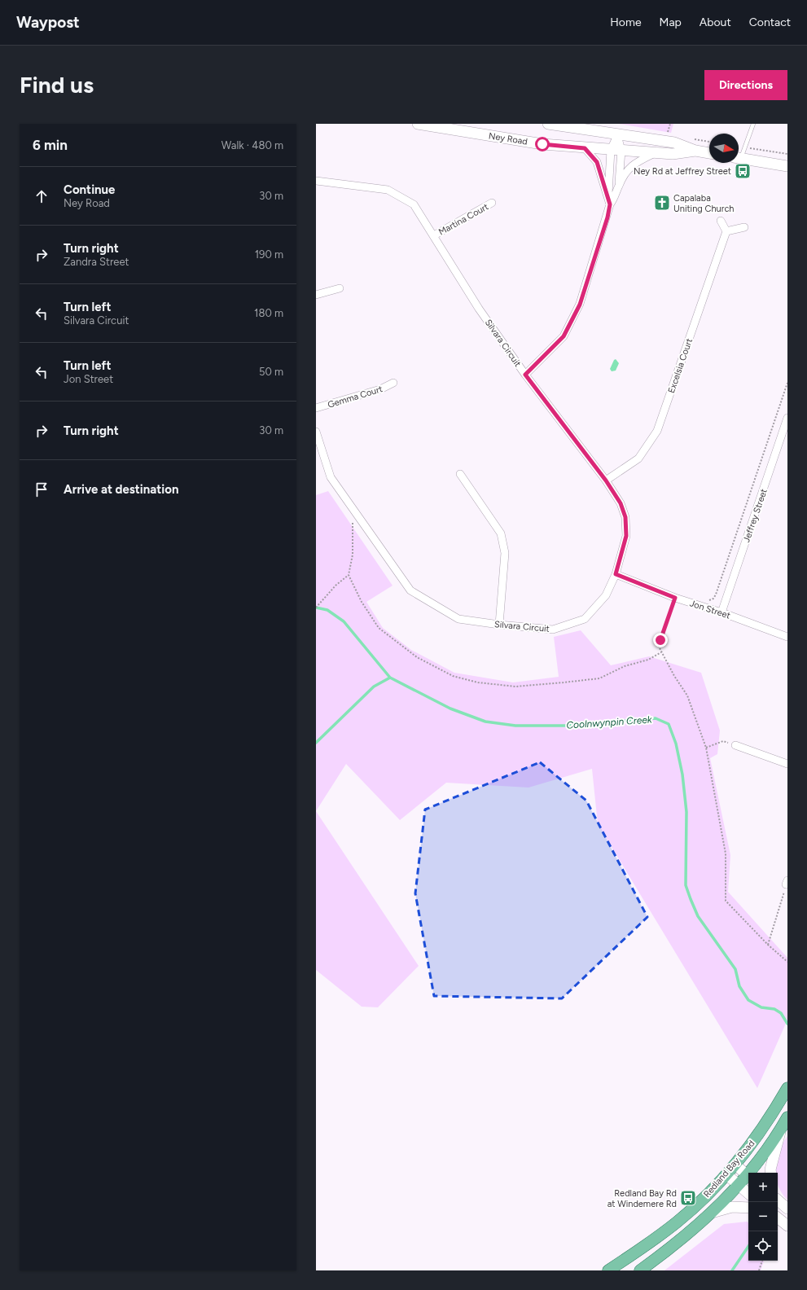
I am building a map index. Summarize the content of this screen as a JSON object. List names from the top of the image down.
{
  "streets": {
    "main road": ["Ney Road", "Redland Bay Road"],
    "street": [
      "Martina Court",
      "Silvara Circuit",
      "Excelsia Court",
      "Gemma Court",
      "Jeffrey Street",
      "Jon Street"
    ]
  },
  "crossings": [
    ["Martina Court", "Silvara Circuit"],
    ["Silvara Circuit", "Excelsia Court"],
    ["Silvara Circuit", "Jon Street"],
    ["Jeffrey Street", "Jon Street"]
  ],
  "water": ["Coolnwynpin Creek"],
  "places": {
    "bus stop": ["Ney Rd at Jeffrey Street", "Redland Bay Rd at Windemere Rd"],
    "church": ["Capalaba Uniting Church"]
  },
  "north": "right",
  "page": {
    "header": "Waypost",
    "nav": [
      "Home",
      "Map",
      "About",
      "Contact"
    ],
    "buttons": "Directions",
    "title": "Find us",
    "heading": ["6 min", "Walk · 480 m"],
    "list": [
      ["Continue", "Ney Road", "30 m"],
      ["Turn right", "Zandra Street", "190 m"],
      ["Turn left", "Silvara Circuit", "180 m"],
      ["Turn left", "Jon Street", "50 m"],
      ["Turn right", "30 m"],
      "Arrive at destination"
    ],
    "map_buttons": ["+", "−"]
  }
}
